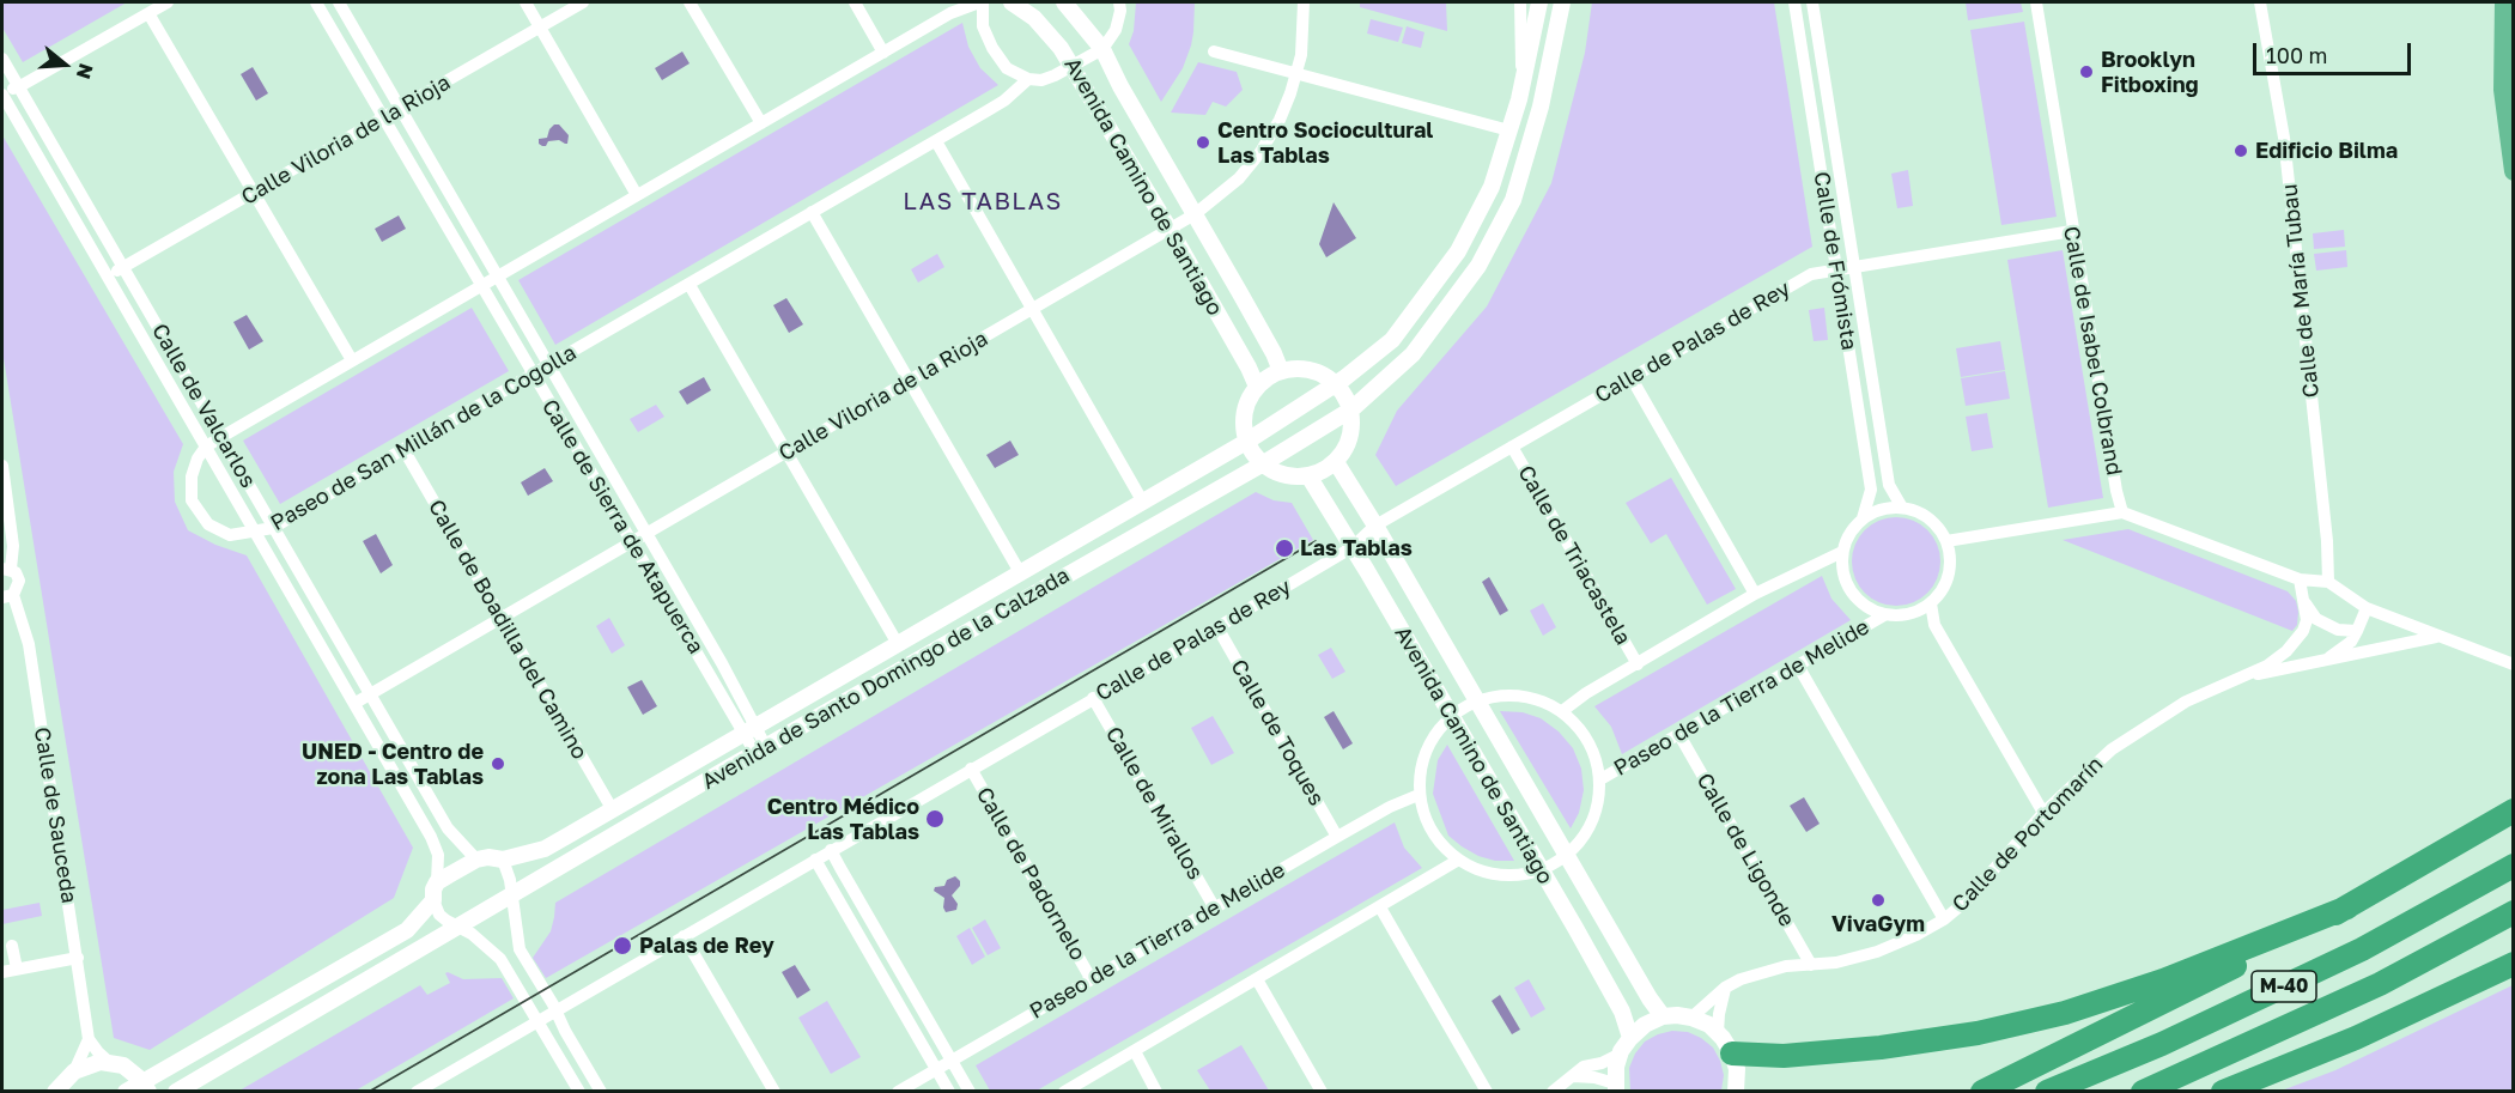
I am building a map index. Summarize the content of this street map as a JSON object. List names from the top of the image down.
{
  "streets": {
    "highway": ["M-40"],
    "street": [
      "Calle Viloria de la Rioja",
      "Avenida Camino de Santiago",
      "Calle de Frómista",
      "Calle de María Tubau",
      "Calle de Palas de Rey",
      "Calle de Isabel Colbrand",
      "Calle de Valcarlos",
      "Paseo de San Millán de la Cogolla",
      "Calle de Sierra de Atapuerca",
      "Calle de Triacastela",
      "Calle de Boadilla del Camino",
      "Avenida de Santo Domingo de la Calzada",
      "Paseo de la Tierra de Melide",
      "Calle de Toques",
      "Calle de Mirallos",
      "Calle de Sauceda",
      "Calle de Portomarín",
      "Calle de Ligonde",
      "Calle de Padornelo"
    ]
  },
  "crossings": [
    ["Calle Viloria de la Rioja", "Avenida Camino de Santiago"],
    ["Calle Viloria de la Rioja", "Calle de Valcarlos"],
    ["Calle Viloria de la Rioja", "Calle de Sierra de Atapuerca"],
    ["Calle Viloria de la Rioja", "Calle de Boadilla del Camino"],
    ["Avenida Camino de Santiago", "Calle de Palas de Rey"],
    ["Avenida Camino de Santiago", "Paseo de San Millán de la Cogolla"],
    ["Calle de Frómista", "Calle de Palas de Rey"],
    ["Calle de Frómista", "Paseo de la Tierra de Melide"],
    ["Calle de Palas de Rey", "Calle de Isabel Colbrand"],
    ["Calle de Palas de Rey", "Calle de Triacastela"],
    ["Calle de Palas de Rey", "Calle de Toques"],
    ["Calle de Palas de Rey", "Calle de Mirallos"],
    ["Calle de Palas de Rey", "Calle de Padornelo"],
    ["Calle de Valcarlos", "Paseo de San Millán de la Cogolla"],
    ["Calle de Valcarlos", "Avenida de Santo Domingo de la Calzada"],
    ["Paseo de San Millán de la Cogolla", "Calle de Sierra de Atapuerca"],
    ["Paseo de San Millán de la Cogolla", "Calle de Boadilla del Camino"],
    ["Calle de Sierra de Atapuerca", "Avenida de Santo Domingo de la Calzada"],
    ["Calle de Boadilla del Camino", "Avenida de Santo Domingo de la Calzada"],
    ["Paseo de la Tierra de Melide", "Calle de Toques"],
    ["Paseo de la Tierra de Melide", "Calle de Mirallos"],
    ["Paseo de la Tierra de Melide", "Calle de Ligonde"],
    ["Paseo de la Tierra de Melide", "Calle de Padornelo"],
    ["Calle de Portomarín", "Calle de Ligonde"]
  ],
  "districts": ["LAS TABLAS"],
  "places": [
    "Brooklyn Fitboxing",
    "Centro Sociocultural Las Tablas",
    "Edificio Bilma",
    "Las Tablas",
    "UNED - Centro de zona Las Tablas",
    "Centro Médico Las Tablas",
    "VivaGym",
    "Palas de Rey"
  ],
  "scale_bar": "100 m",
  "north": "right"
}
